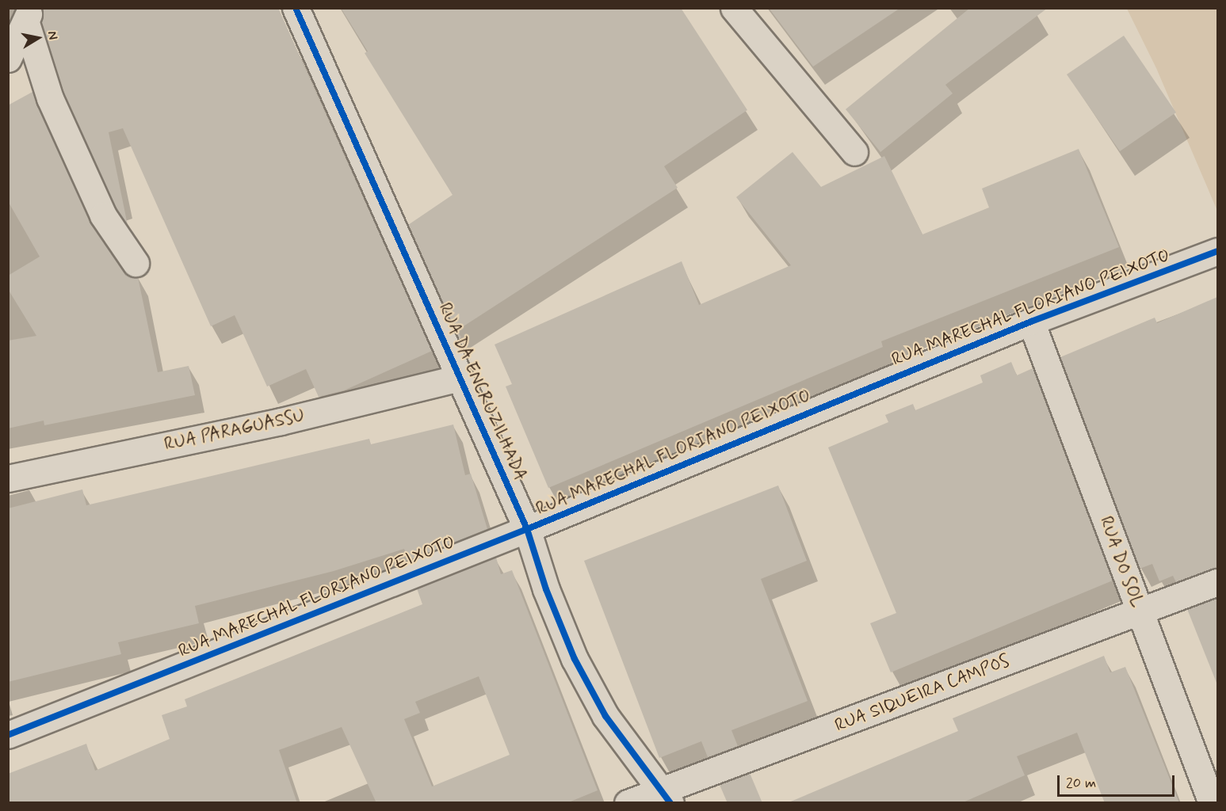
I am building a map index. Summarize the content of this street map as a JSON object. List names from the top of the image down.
{
  "streets": {
    "street": [
      "RUA MARECHAL FLORIANO PEIXOTO",
      "RUA DA ENCRUZILHADA",
      "RUA PARAGUASSU",
      "RUA DO SOL",
      "RUA SIQUEIRA CAMPOS"
    ]
  },
  "crossings": [
    ["RUA MARECHAL FLORIANO PEIXOTO", "RUA DA ENCRUZILHADA"],
    ["RUA MARECHAL FLORIANO PEIXOTO", "RUA DO SOL"],
    ["RUA DA ENCRUZILHADA", "RUA PARAGUASSU"],
    ["RUA DA ENCRUZILHADA", "RUA SIQUEIRA CAMPOS"],
    ["RUA DO SOL", "RUA SIQUEIRA CAMPOS"]
  ],
  "scale_bar": "20 m",
  "north": "right"
}
